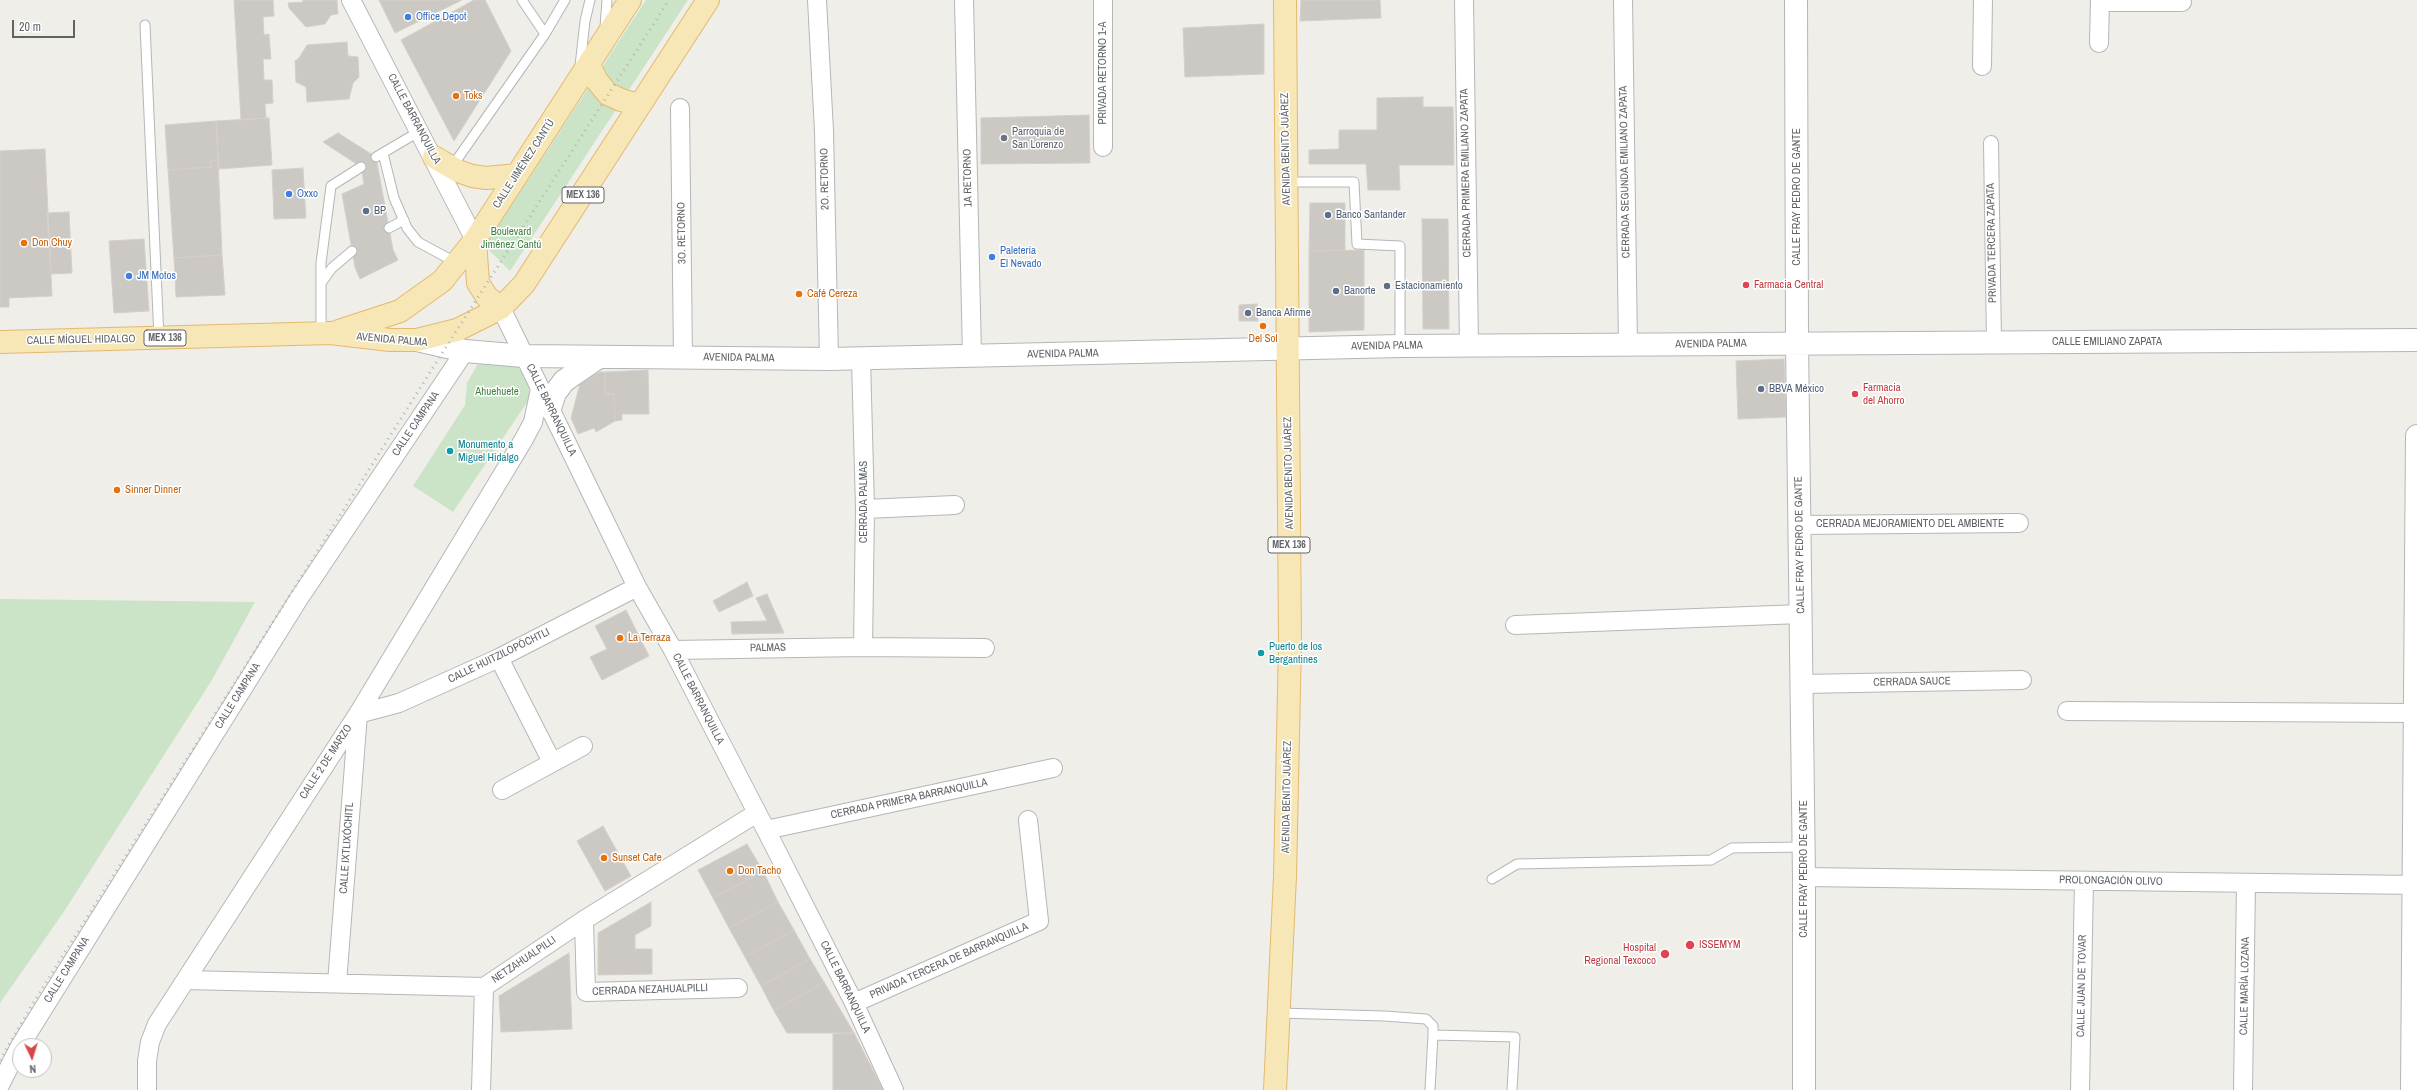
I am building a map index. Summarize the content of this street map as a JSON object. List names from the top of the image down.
{
  "streets": {
    "main road": [
      "AVENIDA BENITO JUÁREZ",
      "CALLE JIMÉNEZ CANTÚ",
      "MEX 136",
      "CALLE FRAY PEDRO DE GANTE",
      "CALLE MÍGUEL HIDALGO",
      "AVENIDA PALMA",
      "CALLE EMILIANO ZAPATA"
    ],
    "street": [
      "PRIVADA RETORNO 1-A",
      "CALLE BARRANQUILLA",
      "CERRADA SEGUNDA EMILIANO ZAPATA",
      "CERRADA PRIMERA EMILIANO ZAPATA",
      "1A RETORNO",
      "2O. RETORNO",
      "3O. RETORNO",
      "PRIVADA TERCERA ZAPATA",
      "CALLE CAMPANA",
      "CERRADA PALMAS",
      "CERRADA MEJORAMIENTO DEL AMBIENTE",
      "PALMAS",
      "CALLE HUITZILOPÓCHTLI",
      "CERRADA SAUCE",
      "CALLE 2 DE MARZO",
      "CERRADA PRIMERA BARRANQUILLA",
      "CALLE IXTLIXÓCHITL",
      "PROLONGACIÓN OLIVO",
      "NETZAHUALPILLI",
      "PRIVADA TERCERA DE BARRANQUILLA",
      "CALLE JUAN DE TOVAR",
      "CALLE MARÍA LOZANA",
      "CERRADA NEZAHUALPILLI"
    ]
  },
  "crossings": [
    ["CALLE BARRANQUILLA", "CALLE JIMÉNEZ CANTÚ"],
    ["CALLE BARRANQUILLA", "MEX 136"],
    ["CALLE BARRANQUILLA", "AVENIDA PALMA"],
    ["CALLE BARRANQUILLA", "PALMAS"],
    ["CALLE BARRANQUILLA", "CALLE HUITZILOPÓCHTLI"],
    ["CALLE BARRANQUILLA", "CALLE 2 DE MARZO"],
    ["CALLE BARRANQUILLA", "CERRADA PRIMERA BARRANQUILLA"],
    ["CALLE BARRANQUILLA", "NETZAHUALPILLI"],
    ["CALLE BARRANQUILLA", "PRIVADA TERCERA DE BARRANQUILLA"],
    ["AVENIDA BENITO JUÁREZ", "AVENIDA PALMA"],
    ["CALLE JIMÉNEZ CANTÚ", "CALLE MÍGUEL HIDALGO"],
    ["CALLE JIMÉNEZ CANTÚ", "AVENIDA PALMA"],
    ["CERRADA SEGUNDA EMILIANO ZAPATA", "AVENIDA PALMA"],
    ["CERRADA PRIMERA EMILIANO ZAPATA", "AVENIDA PALMA"],
    ["1A RETORNO", "AVENIDA PALMA"],
    ["2O. RETORNO", "AVENIDA PALMA"],
    ["MEX 136", "AVENIDA PALMA"],
    ["CALLE FRAY PEDRO DE GANTE", "AVENIDA PALMA"],
    ["CALLE FRAY PEDRO DE GANTE", "CALLE EMILIANO ZAPATA"],
    ["CALLE FRAY PEDRO DE GANTE", "CERRADA MEJORAMIENTO DEL AMBIENTE"],
    ["CALLE FRAY PEDRO DE GANTE", "CERRADA SAUCE"],
    ["CALLE FRAY PEDRO DE GANTE", "PROLONGACIÓN OLIVO"],
    ["3O. RETORNO", "AVENIDA PALMA"],
    ["PRIVADA TERCERA ZAPATA", "CALLE EMILIANO ZAPATA"],
    ["CALLE MÍGUEL HIDALGO", "AVENIDA PALMA"],
    ["AVENIDA PALMA", "CALLE EMILIANO ZAPATA"],
    ["AVENIDA PALMA", "CALLE CAMPANA"],
    ["AVENIDA PALMA", "CERRADA PALMAS"],
    ["CERRADA PALMAS", "PALMAS"],
    ["CALLE HUITZILOPÓCHTLI", "CALLE 2 DE MARZO"],
    ["CALLE HUITZILOPÓCHTLI", "CALLE IXTLIXÓCHITL"],
    ["CALLE 2 DE MARZO", "CALLE IXTLIXÓCHITL"],
    ["CALLE 2 DE MARZO", "NETZAHUALPILLI"],
    ["CALLE IXTLIXÓCHITL", "NETZAHUALPILLI"],
    ["PROLONGACIÓN OLIVO", "CALLE JUAN DE TOVAR"],
    ["PROLONGACIÓN OLIVO", "CALLE MARÍA LOZANA"],
    ["NETZAHUALPILLI", "CERRADA NEZAHUALPILLI"]
  ],
  "parks": ["Boulevard Jiménez Cantú", "Ahuehuete"],
  "places": [
    "Office Depot",
    "Toks",
    "Parroquia de San Lorenzo",
    "Oxxo",
    "BP",
    "Banco Santander",
    "Don Chuy",
    "Paletería El Nevado",
    "JM Motos",
    "Farmacia Central",
    "Estacionamiento",
    "Banorte",
    "Café Cereza",
    "Banca Afirme",
    "Del Sol",
    "BBVA México",
    "Farmacia del Ahorro",
    "Monumento a Miguel Hidalgo",
    "Sinner Dinner",
    "La Terraza",
    "Puerto de los Bergantines",
    "Sunset Cafe",
    "Don Tacho",
    "ISSEMYM",
    "Hospital Regional Texcoco"
  ],
  "scale_bar": "20 m",
  "north": "bottom"
}
